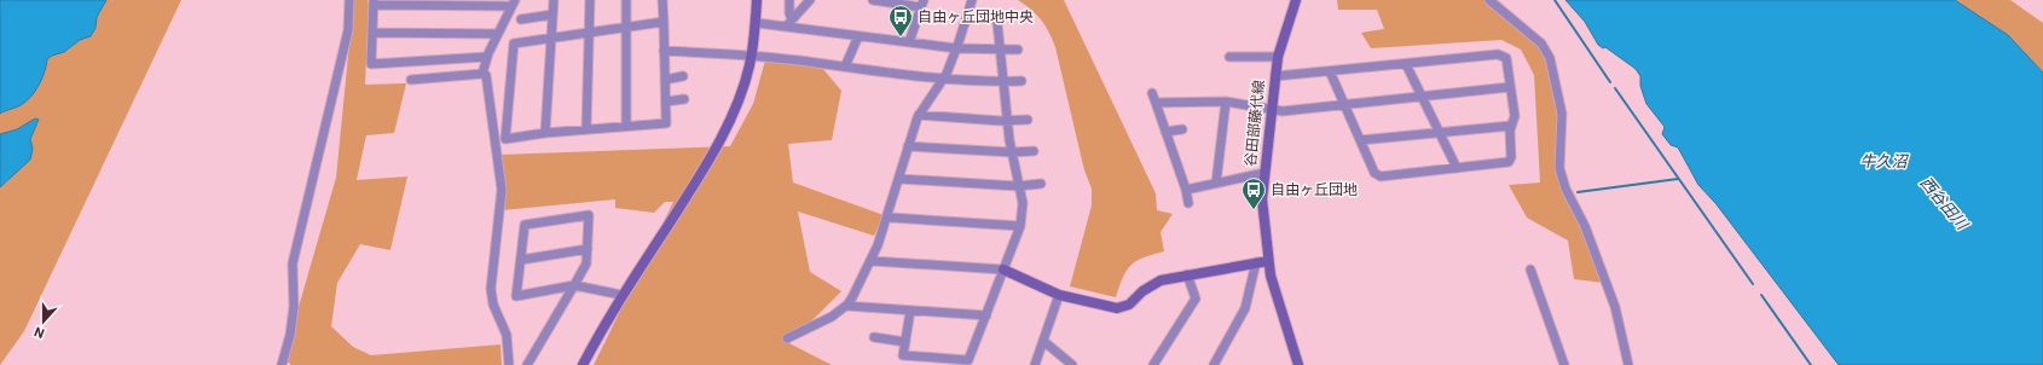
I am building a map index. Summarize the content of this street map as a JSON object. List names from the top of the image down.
{
  "streets": {
    "street": ["谷田部藤代線"]
  },
  "water": ["牛久沼", "西谷田川"],
  "places": {
    "bus stop": ["自由ヶ丘団地中央", "自由ヶ丘団地"]
  },
  "north": "bottom"
}
